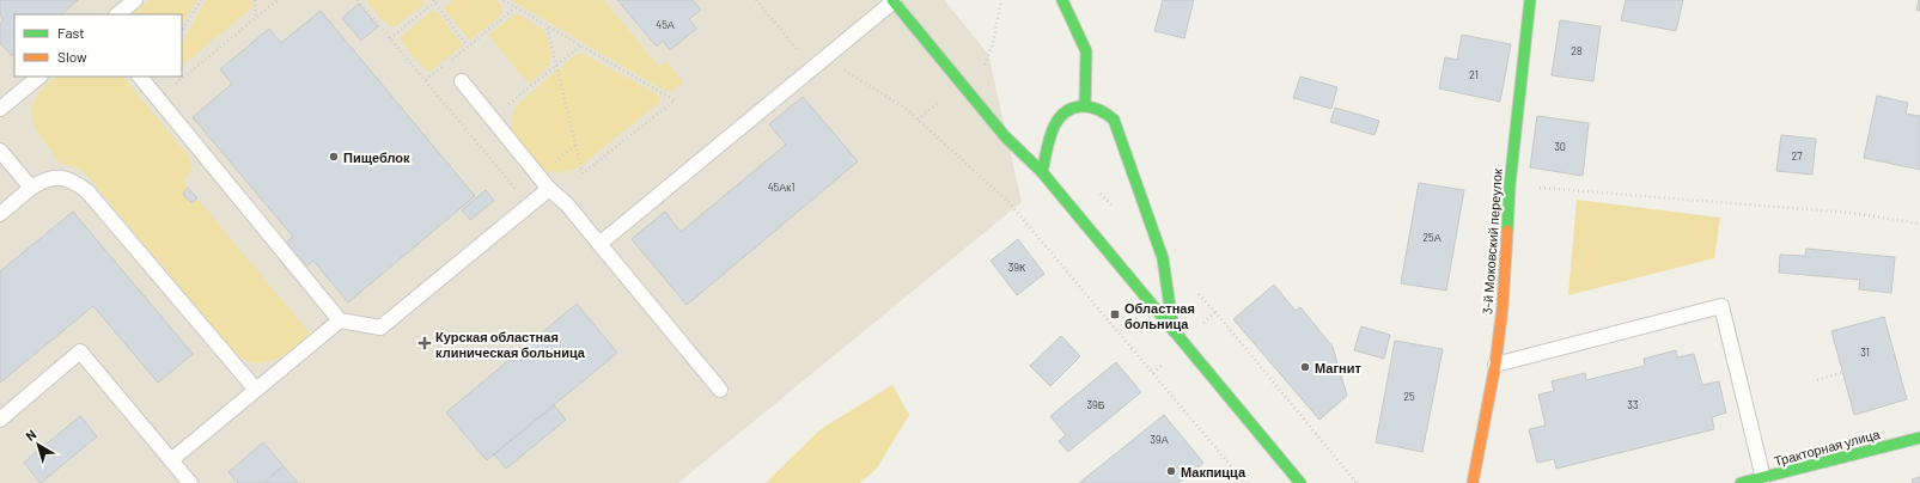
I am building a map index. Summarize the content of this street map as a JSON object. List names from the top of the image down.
{
  "streets": {
    "street": ["3-й Моковский переулок", "Тракторная улица"]
  },
  "places": {
    "other": ["Пищеблок", "Магнит", "Макпицца"],
    "transit": ["Областная больница"],
    "health": ["Курская областная клиническая больница"]
  },
  "house_numbers": [
    "45А",
    "28",
    "21",
    "30",
    "27",
    "45Ак1",
    "25А",
    "39К",
    "31",
    "25",
    "39Б",
    "33",
    "39А"
  ],
  "legend": ["Fast", "Slow"],
  "north": "top left"
}
